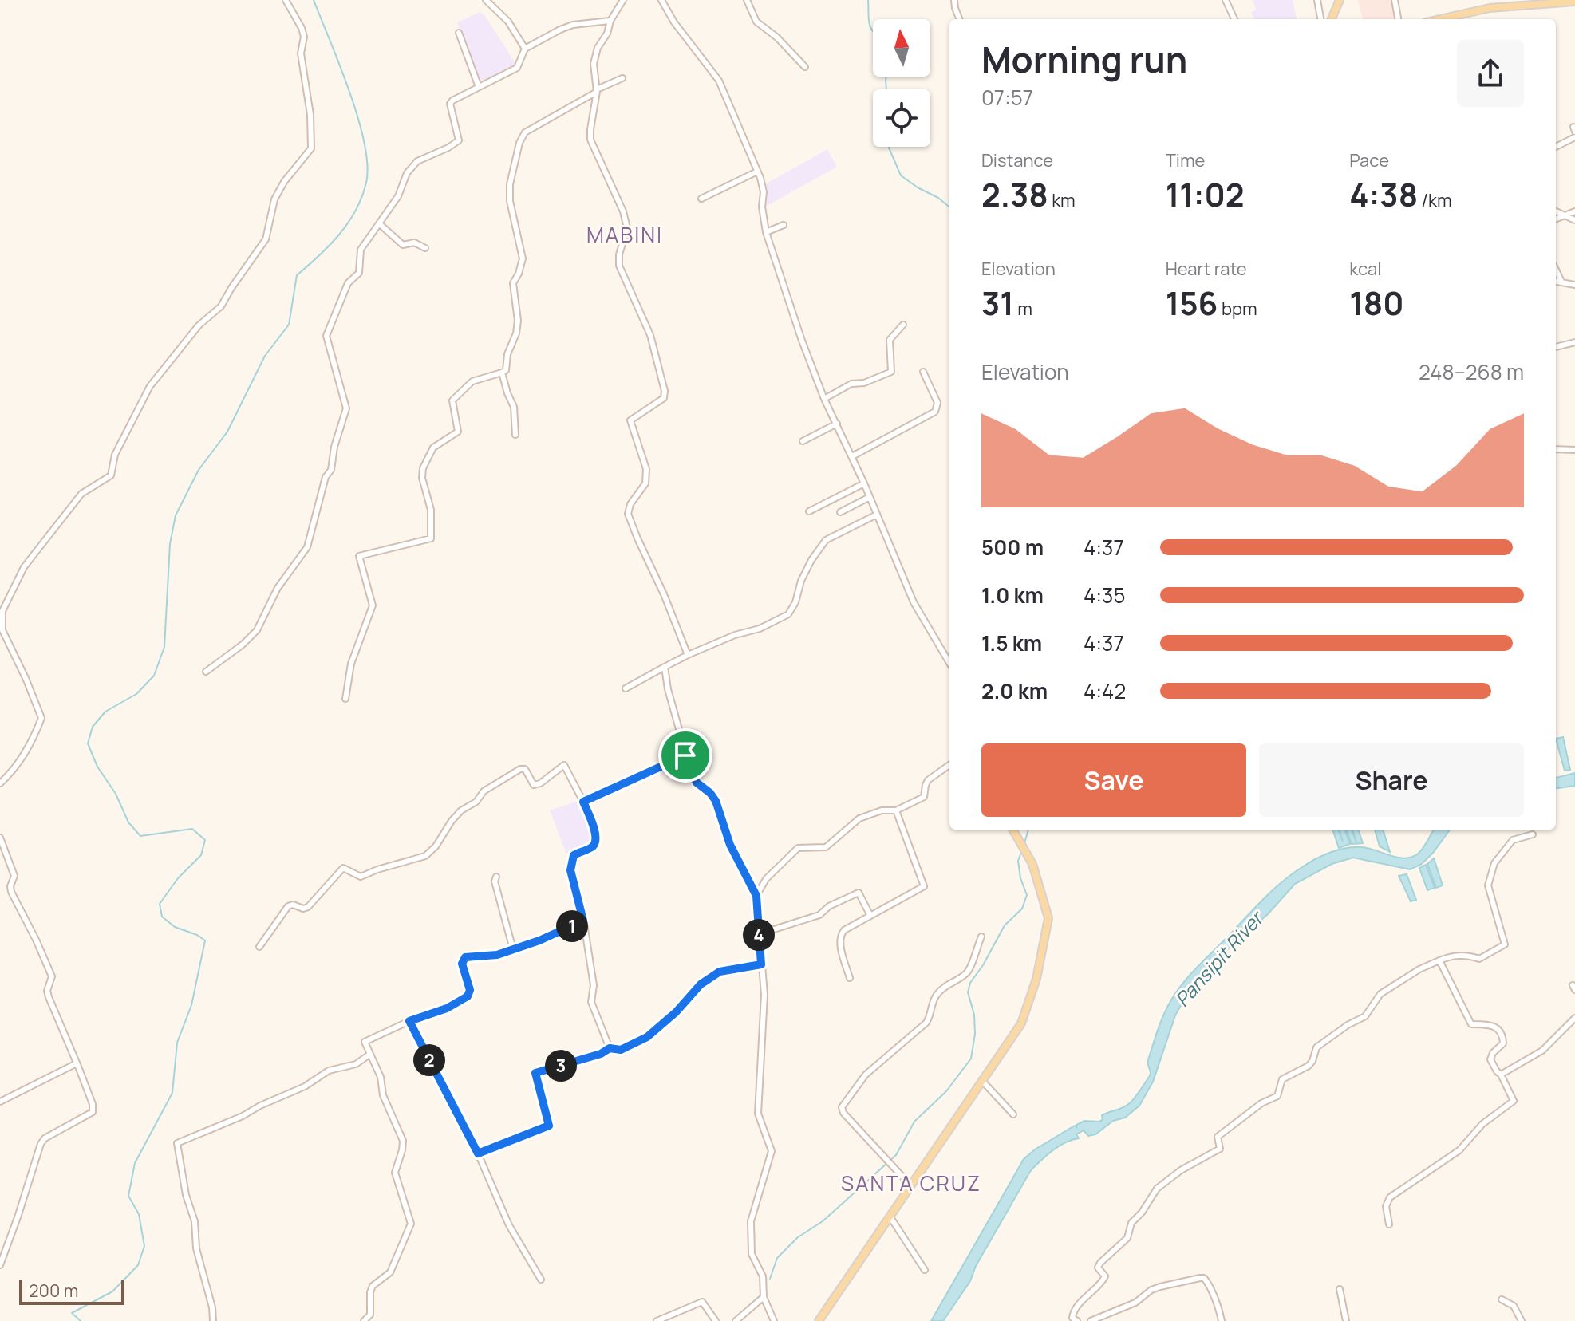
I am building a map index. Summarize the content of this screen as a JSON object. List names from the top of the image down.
{
  "districts": ["MABINI", "SANTA CRUZ"],
  "water": ["Pansipit River"],
  "scale_bar": "200 m",
  "north": "top",
  "page": {
    "heading": ["Morning run", "07:57"],
    "stats": [
      ["Distance", "2.38 km"],
      ["Time", "11:02"],
      ["Pace", "4:38 /km"],
      ["Elevation", "31 m"],
      ["Heart rate", "156 bpm"],
      ["kcal", "180"]
    ],
    "chart": ["Elevation", "248–268 m"],
    "list": [
      {
        "name": "500 m",
        "note": "4:37"
      },
      {
        "name": "1.0 km",
        "note": "4:35"
      },
      {
        "name": "1.5 km",
        "note": "4:37"
      },
      {
        "name": "2.0 km",
        "note": "4:42"
      }
    ],
    "buttons": ["Save", "Share"],
    "pins": [
      "1",
      "4",
      "2",
      "3"
    ],
    "scale": "200 m"
  }
}
